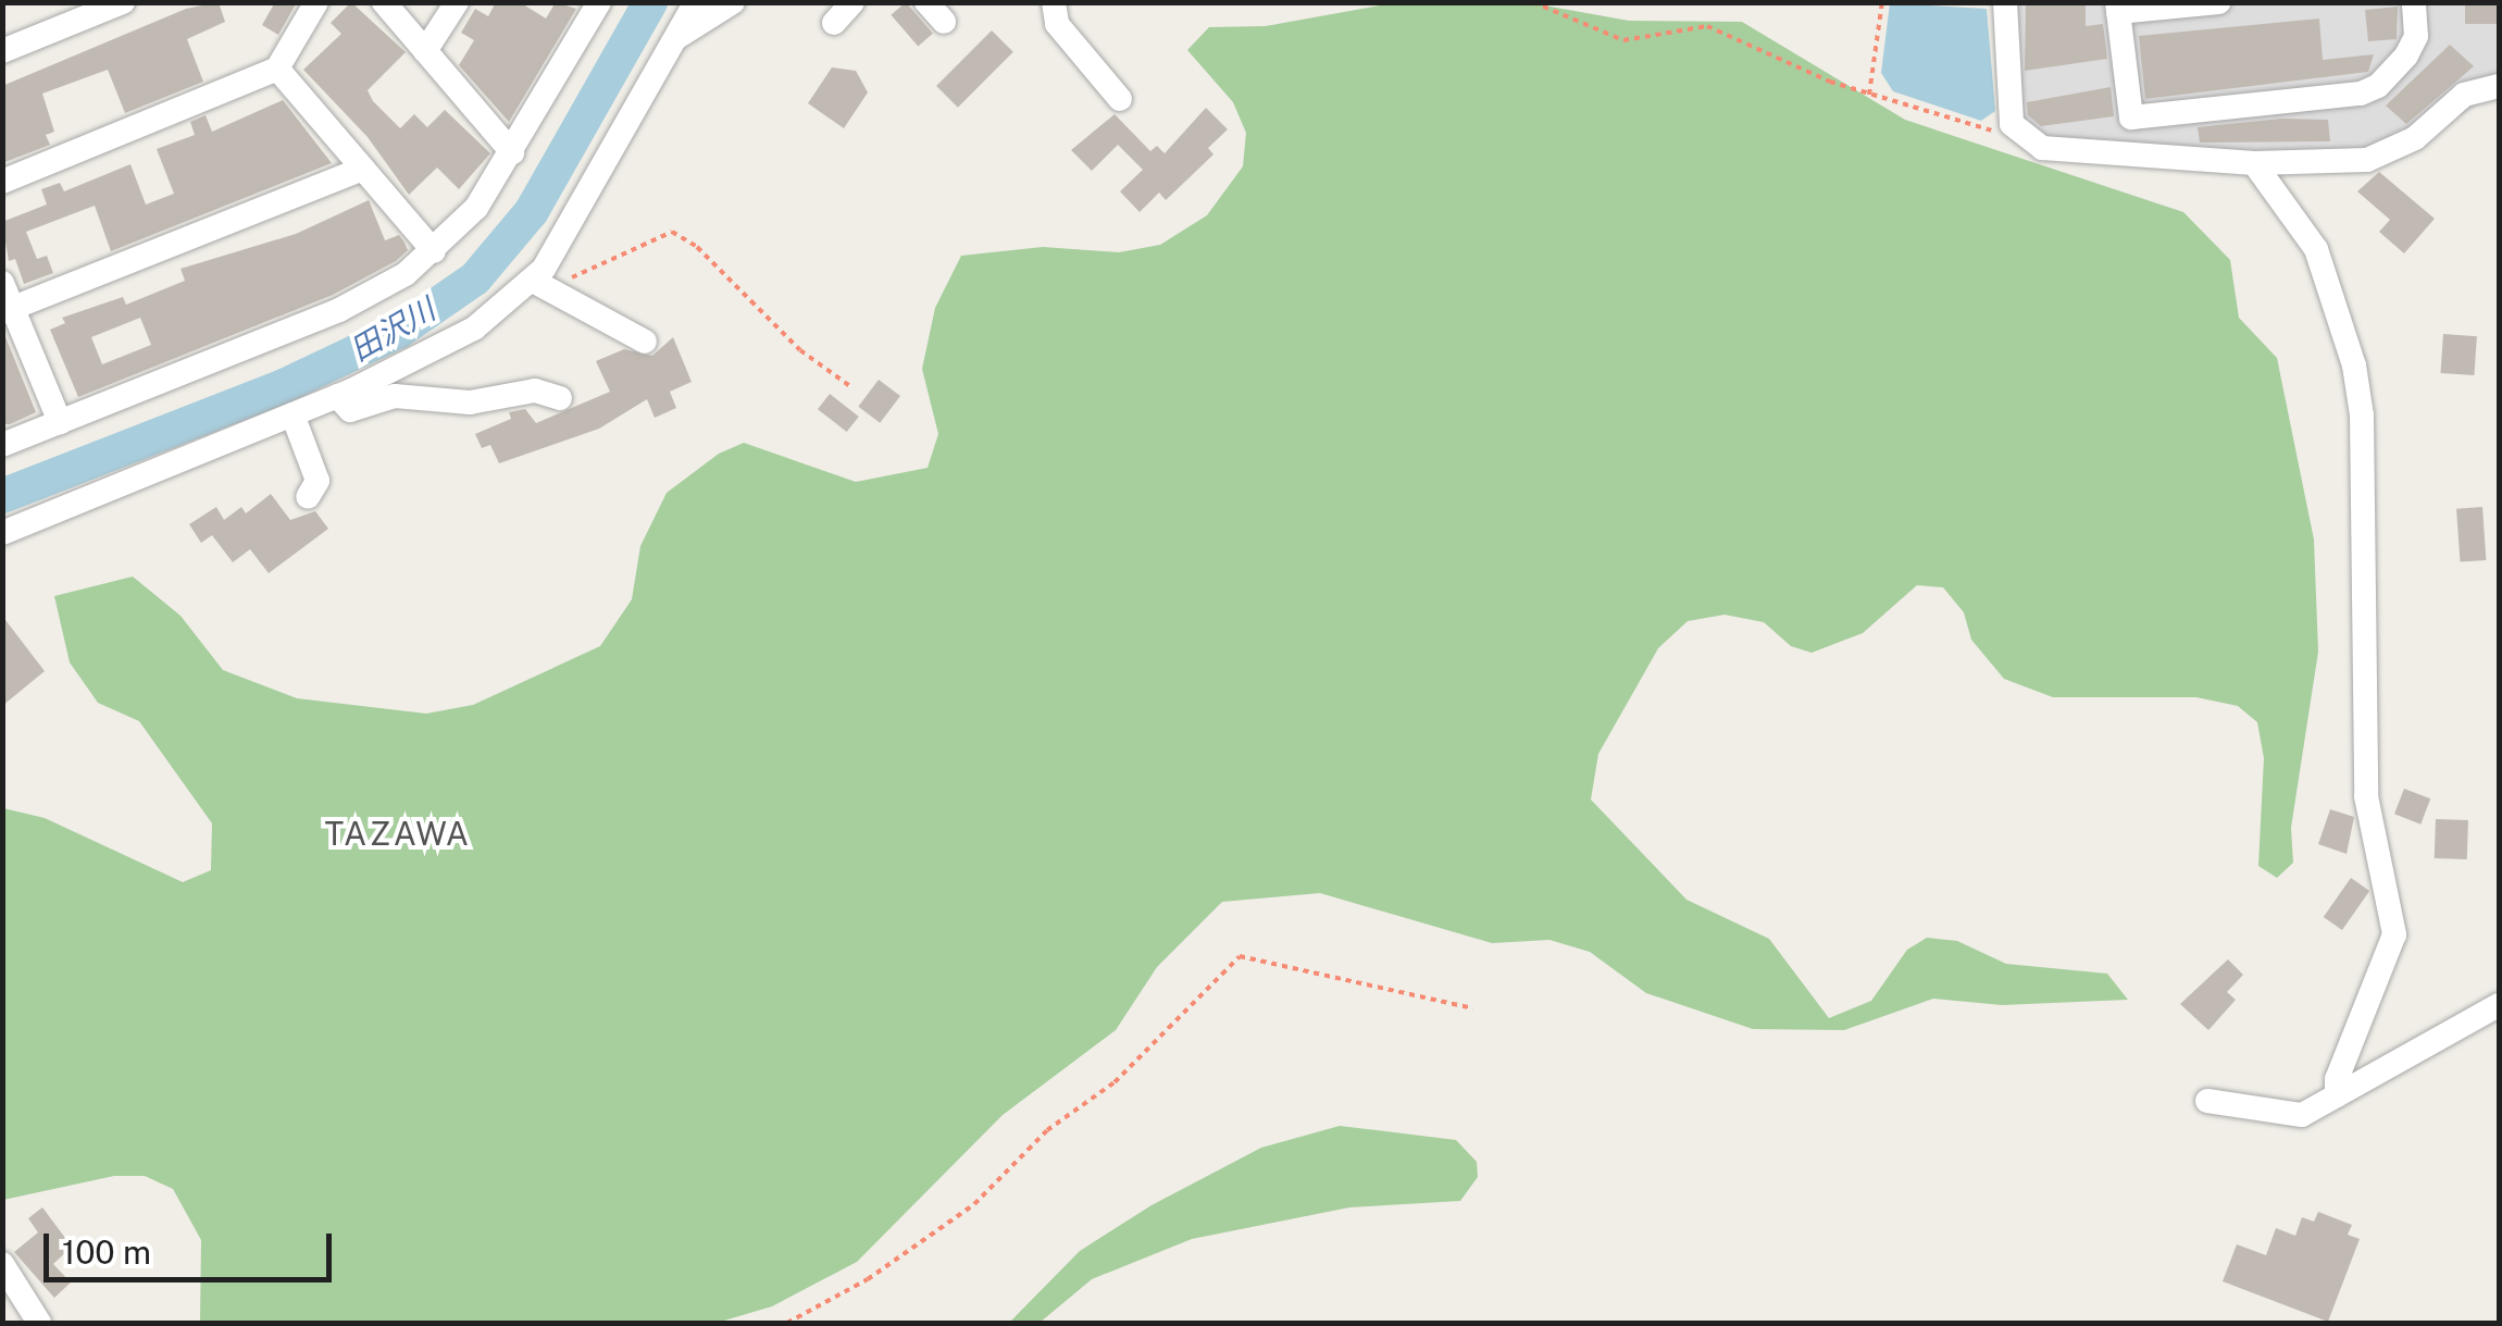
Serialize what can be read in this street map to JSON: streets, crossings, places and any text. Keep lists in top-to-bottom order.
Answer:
{
  "districts": ["TAZAWA"],
  "water": ["田沢川"],
  "scale_bar": "100 m"
}
